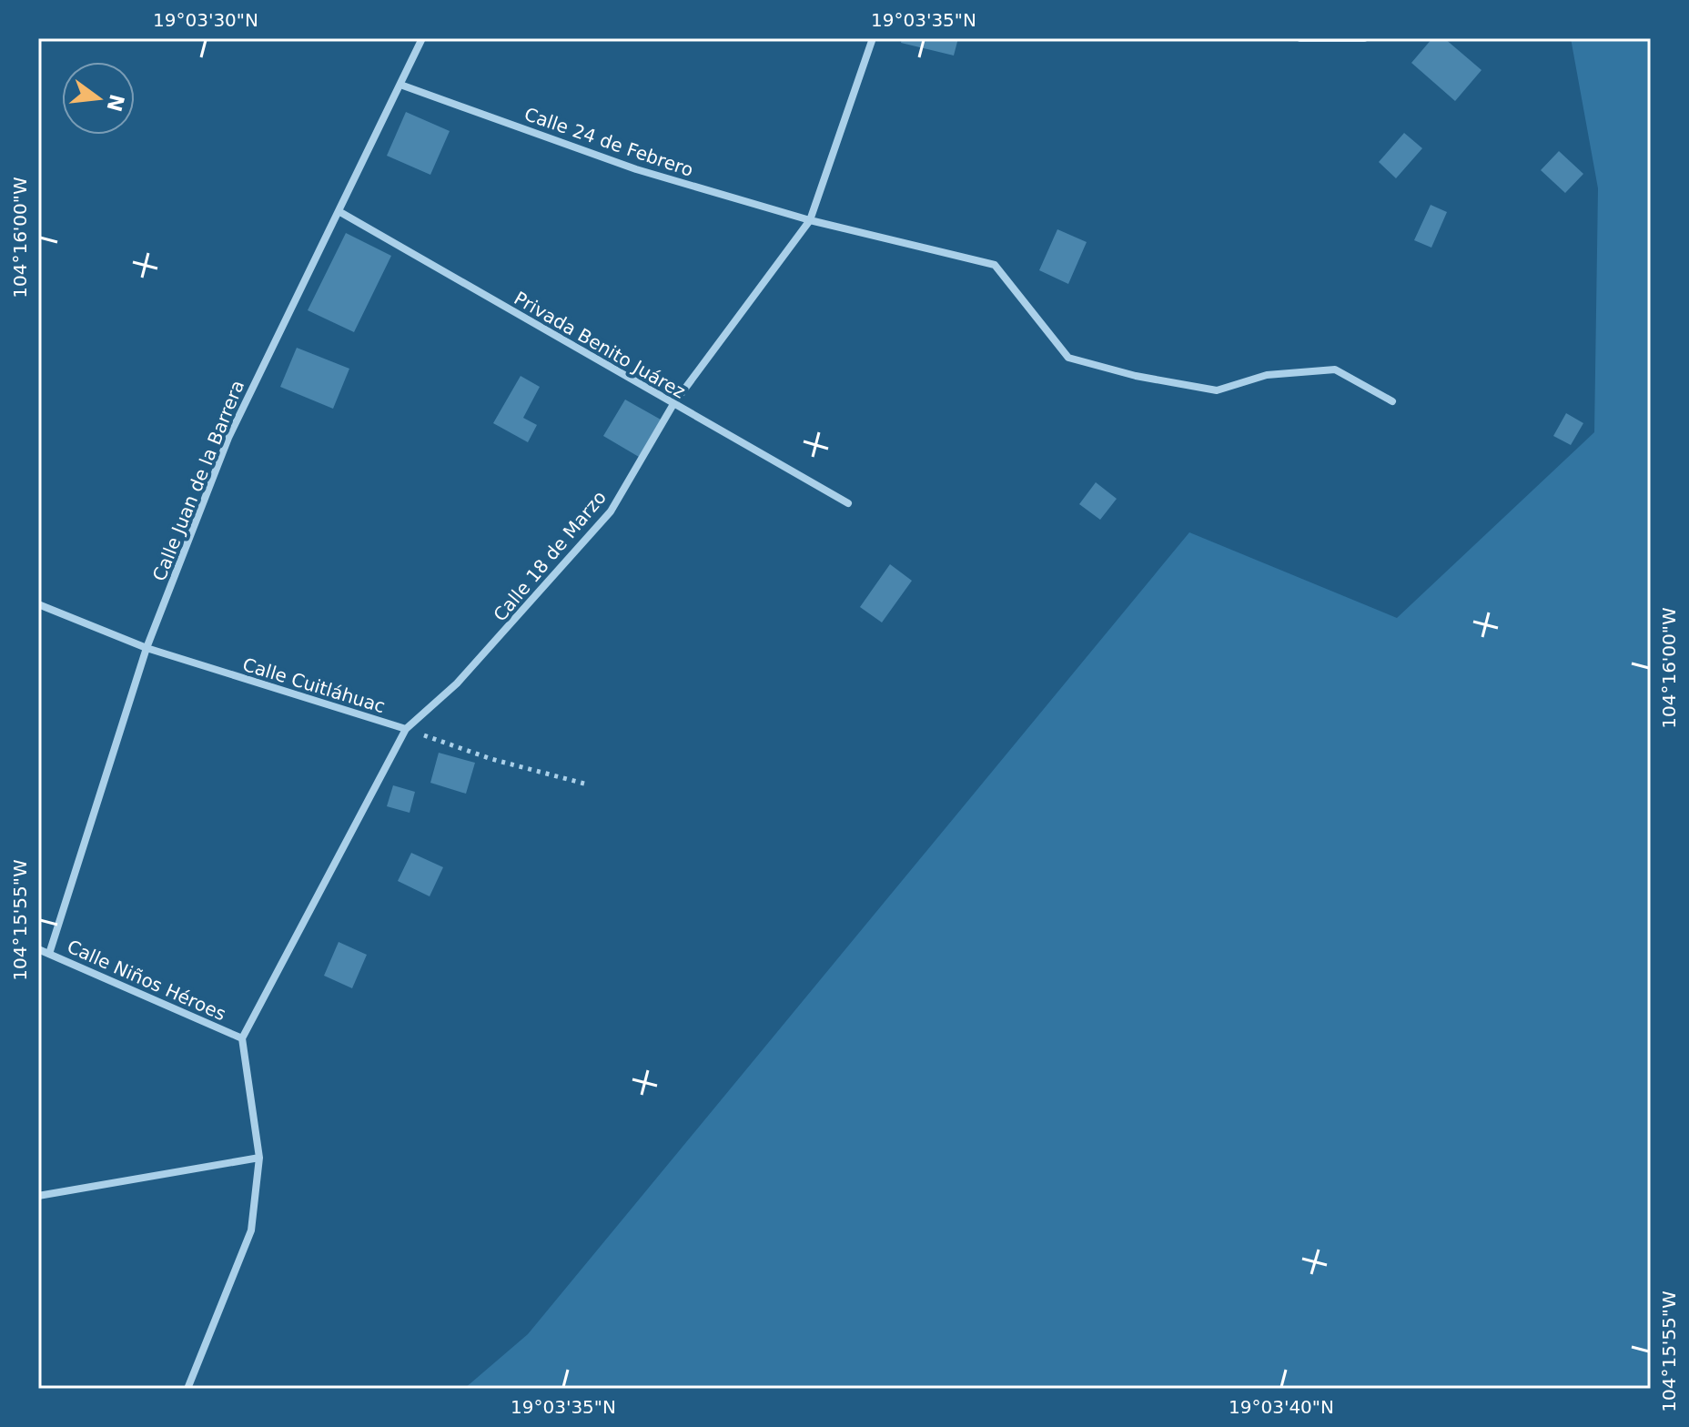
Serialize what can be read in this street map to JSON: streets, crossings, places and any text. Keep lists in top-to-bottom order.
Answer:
{
  "streets": {
    "street": [
      "Calle 24 de Febrero",
      "Privada Benito Juárez",
      "Calle Juan de la Barrera",
      "Calle 18 de Marzo",
      "Calle Cuitláhuac",
      "Calle Niños Héroes"
    ]
  },
  "crossings": [
    ["Calle 24 de Febrero", "Calle Juan de la Barrera"],
    ["Calle 24 de Febrero", "Calle 18 de Marzo"],
    ["Privada Benito Juárez", "Calle Juan de la Barrera"],
    ["Privada Benito Juárez", "Calle 18 de Marzo"],
    ["Calle Juan de la Barrera", "Calle Cuitláhuac"],
    ["Calle Juan de la Barrera", "Calle Niños Héroes"],
    ["Calle 18 de Marzo", "Calle Cuitláhuac"],
    ["Calle 18 de Marzo", "Calle Niños Héroes"]
  ],
  "north": "right",
  "coordinates": [
    "19°03'30\"N",
    "19°03'35\"N",
    "104°16'00\"W",
    "104°15'55\"W",
    "19°03'40\"N"
  ]
}
